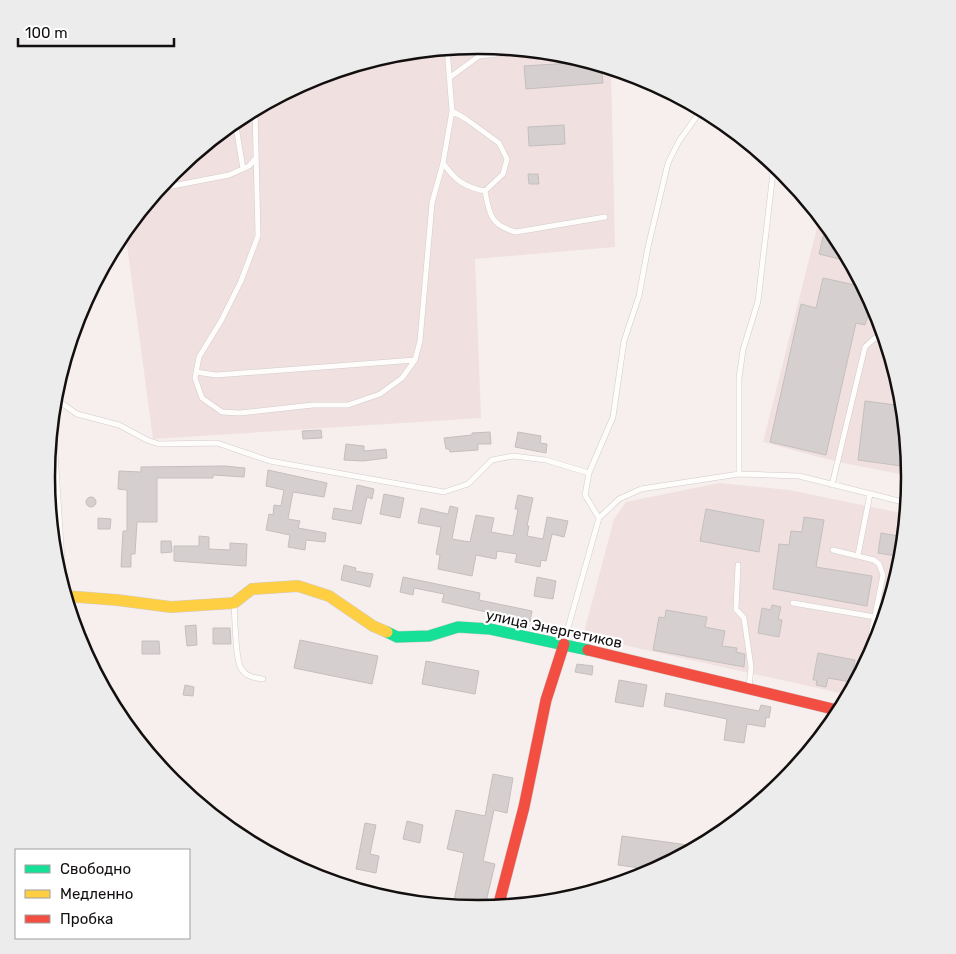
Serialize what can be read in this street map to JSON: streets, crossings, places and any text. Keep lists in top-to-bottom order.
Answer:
{
  "streets": {
    "street": ["улица Энергетиков"]
  },
  "legend": ["Свободно", "Медленно", "Пробка"],
  "scale_bar": "100 m"
}
